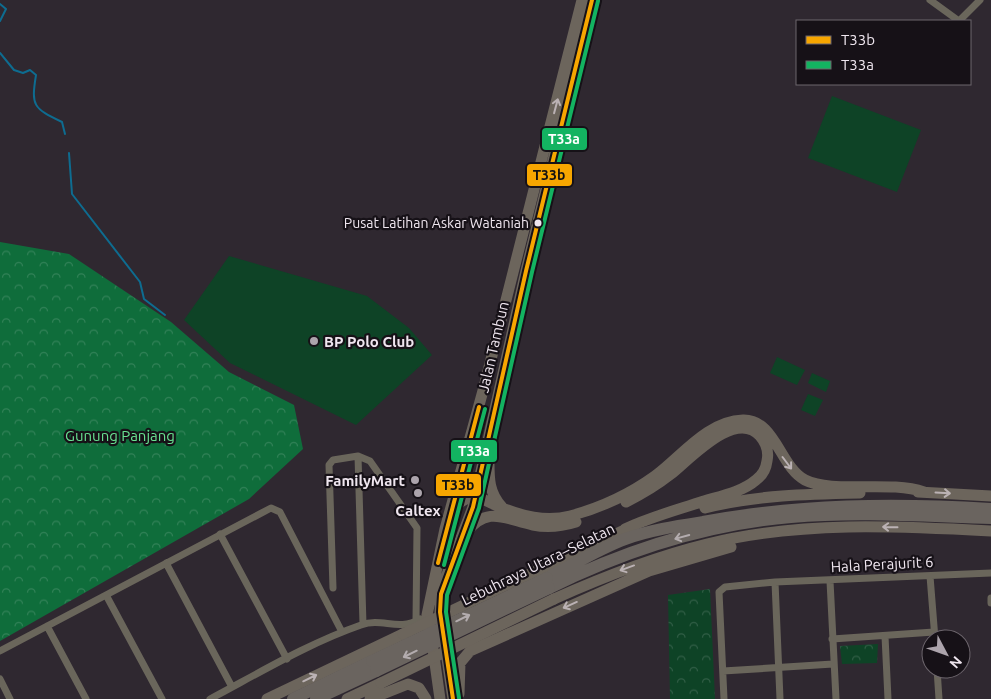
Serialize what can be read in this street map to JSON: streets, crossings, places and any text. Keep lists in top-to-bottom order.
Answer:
{
  "streets": {
    "highway": ["Lebuhraya Utara–Selatan"],
    "main road": ["Jalan Tambun"],
    "street": ["Hala Perajurit 6"]
  },
  "parks": ["Gunung Panjang"],
  "places": [
    "Pusat Latihan Askar Wataniah",
    "BP Polo Club",
    "FamilyMart",
    "Caltex"
  ],
  "lines": ["transit line T33b", "transit line T33a"],
  "legend": ["T33b", "T33a"],
  "north": "bottom right"
}
